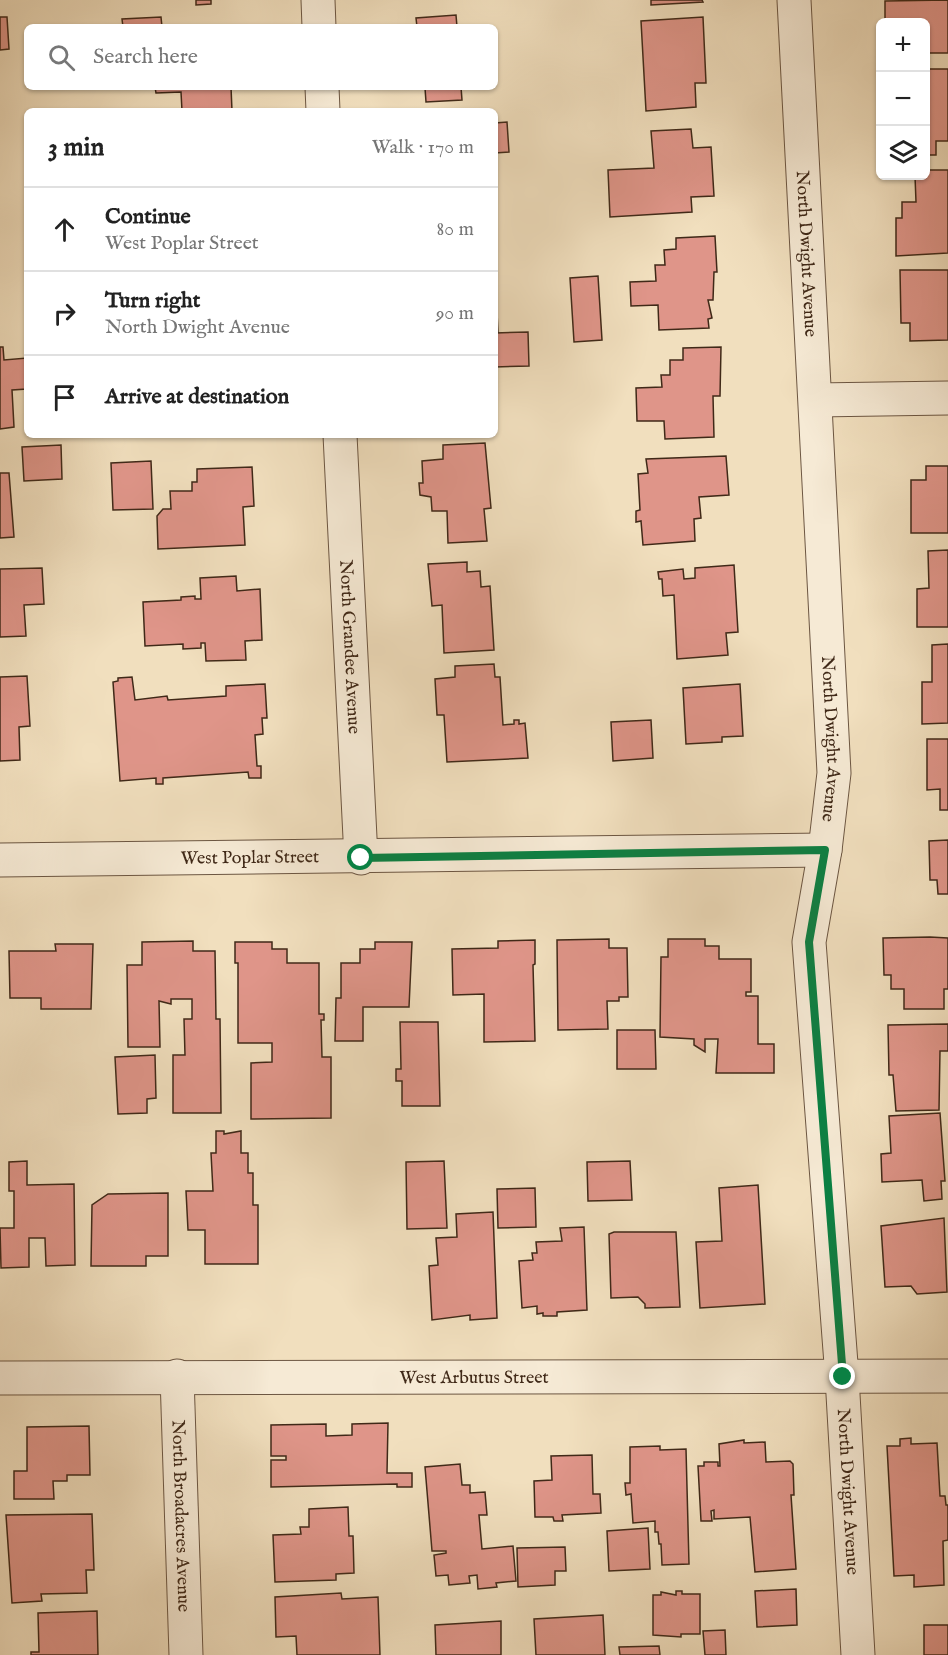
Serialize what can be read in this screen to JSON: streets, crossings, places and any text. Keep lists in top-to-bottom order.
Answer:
{
  "streets": {
    "street": [
      "North Dwight Avenue",
      "North Grandee Avenue",
      "West Poplar Street",
      "West Arbutus Street",
      "North Broadacres Avenue"
    ]
  },
  "crossings": [
    ["North Dwight Avenue", "West Poplar Street"],
    ["North Dwight Avenue", "West Arbutus Street"],
    ["North Grandee Avenue", "West Poplar Street"],
    ["West Arbutus Street", "North Broadacres Avenue"]
  ],
  "page": {
    "map_buttons": ["+", "−"],
    "search": "Search here",
    "heading": ["3 min", "Walk · 170 m"],
    "list": [
      ["Continue", "West Poplar Street", "80 m"],
      ["Turn right", "North Dwight Avenue", "90 m"],
      "Arrive at destination"
    ]
  }
}
